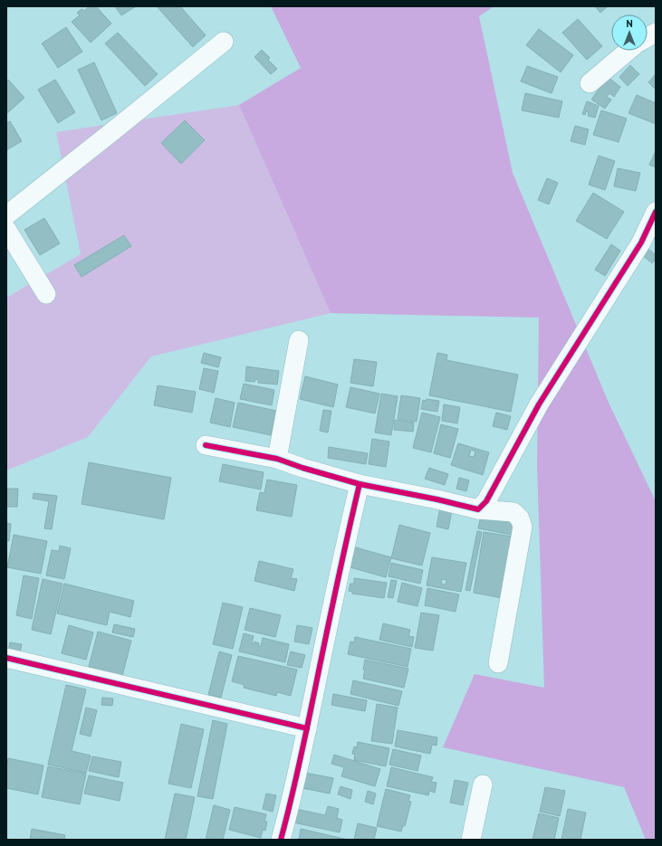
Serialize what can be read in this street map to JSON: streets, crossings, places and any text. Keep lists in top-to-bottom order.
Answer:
{
  "north": "top"
}
